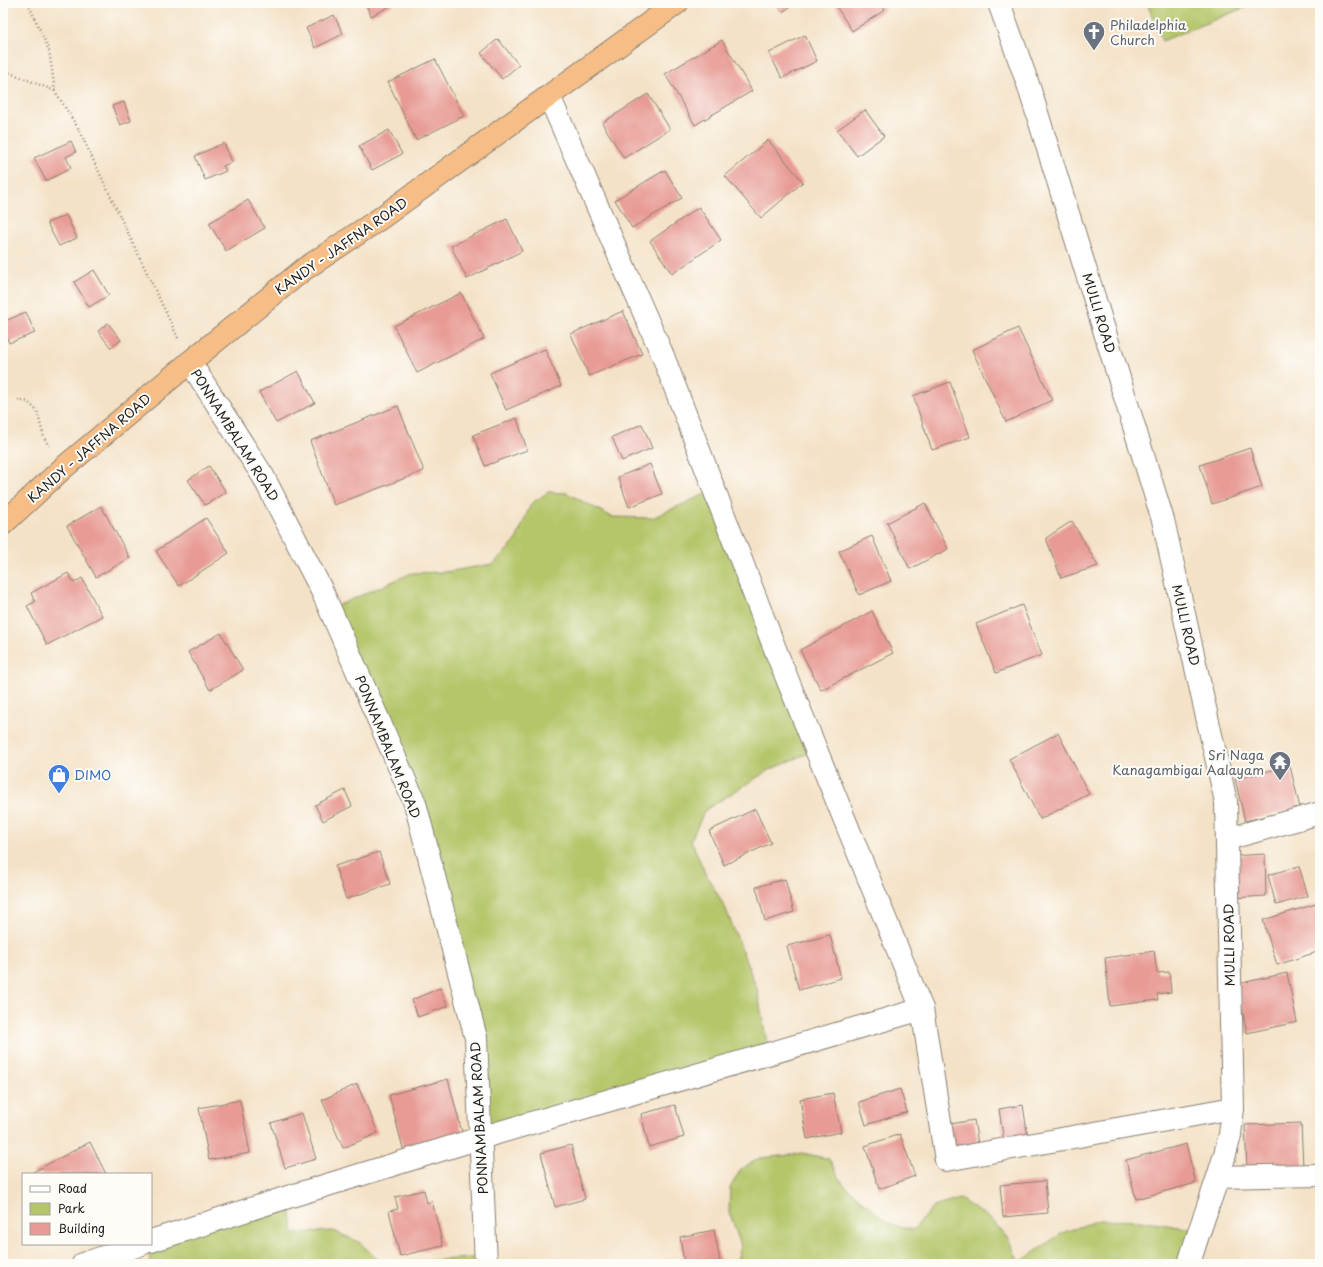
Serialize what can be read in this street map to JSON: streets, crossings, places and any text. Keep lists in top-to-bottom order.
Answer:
{
  "streets": {
    "highway": ["KANDY - JAFFNA ROAD"],
    "street": ["MULLI ROAD", "PONNAMBALAM ROAD"]
  },
  "crossings": [
    ["KANDY - JAFFNA ROAD", "PONNAMBALAM ROAD"]
  ],
  "places": {
    "church": ["Philadelphia Church"],
    "temple": ["Sri Naga Kanagambigai Aalayam"],
    "shop": ["DIMO"]
  },
  "legend": ["Road", "Park", "Building"]
}
